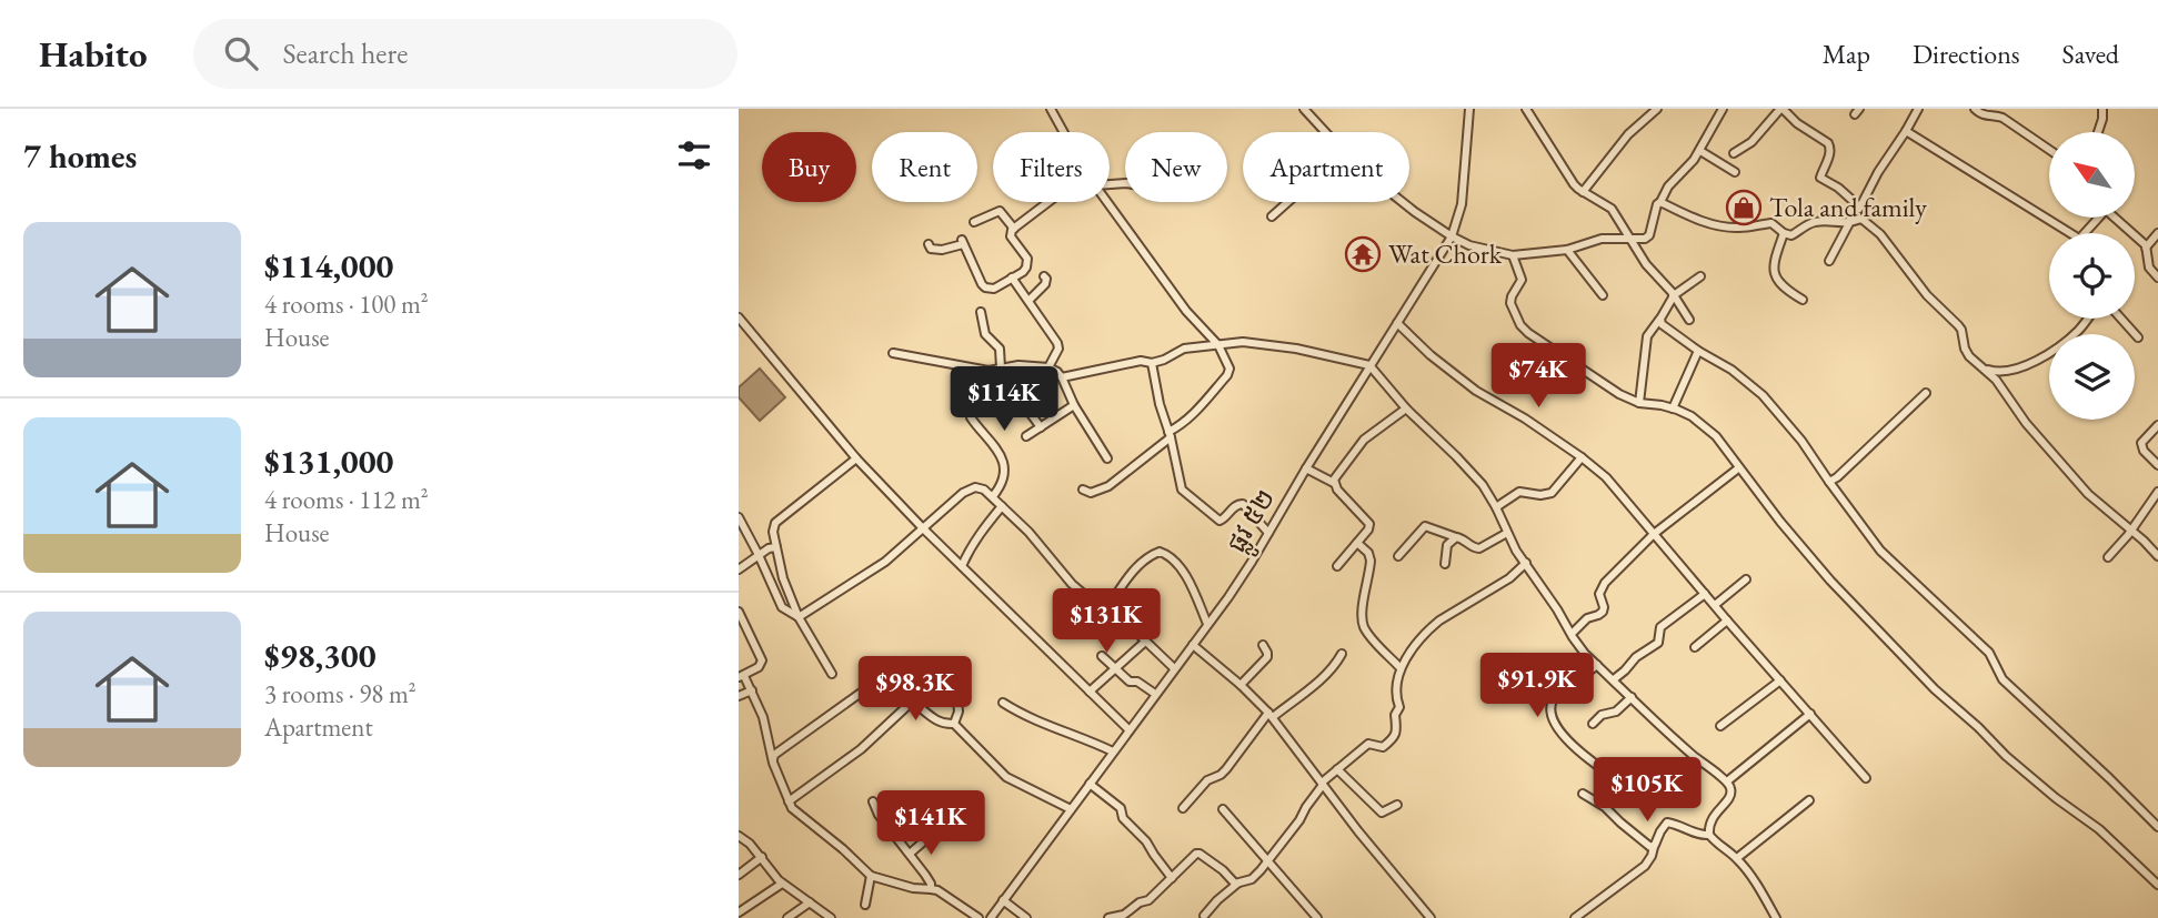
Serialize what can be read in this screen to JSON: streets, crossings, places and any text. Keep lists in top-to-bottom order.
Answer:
{
  "streets": {
    "street": ["ផ្លូវ ៥២"]
  },
  "places": {
    "shop": ["Tola and family"],
    "temple": ["Wat Chork"]
  },
  "north": "top left",
  "page": {
    "header": "Habito",
    "search": "Search here",
    "nav": ["Map", "Directions", "Saved"],
    "heading": "7 homes",
    "chip": [
      "Buy",
      "Rent",
      "Filters",
      "New",
      "Apartment"
    ],
    "list": [
      {
        "name": "$114,000",
        "note": "4 rooms · 100 m² · House"
      },
      {
        "name": "$131,000",
        "note": "4 rooms · 112 m² · House"
      },
      {
        "name": "$98,300",
        "note": "3 rooms · 98 m² · Apartment"
      }
    ],
    "price": [
      "$74K",
      "$114K",
      "$131K",
      "$91.9K",
      "$98.3K",
      "$105K",
      "$141K"
    ]
  }
}
